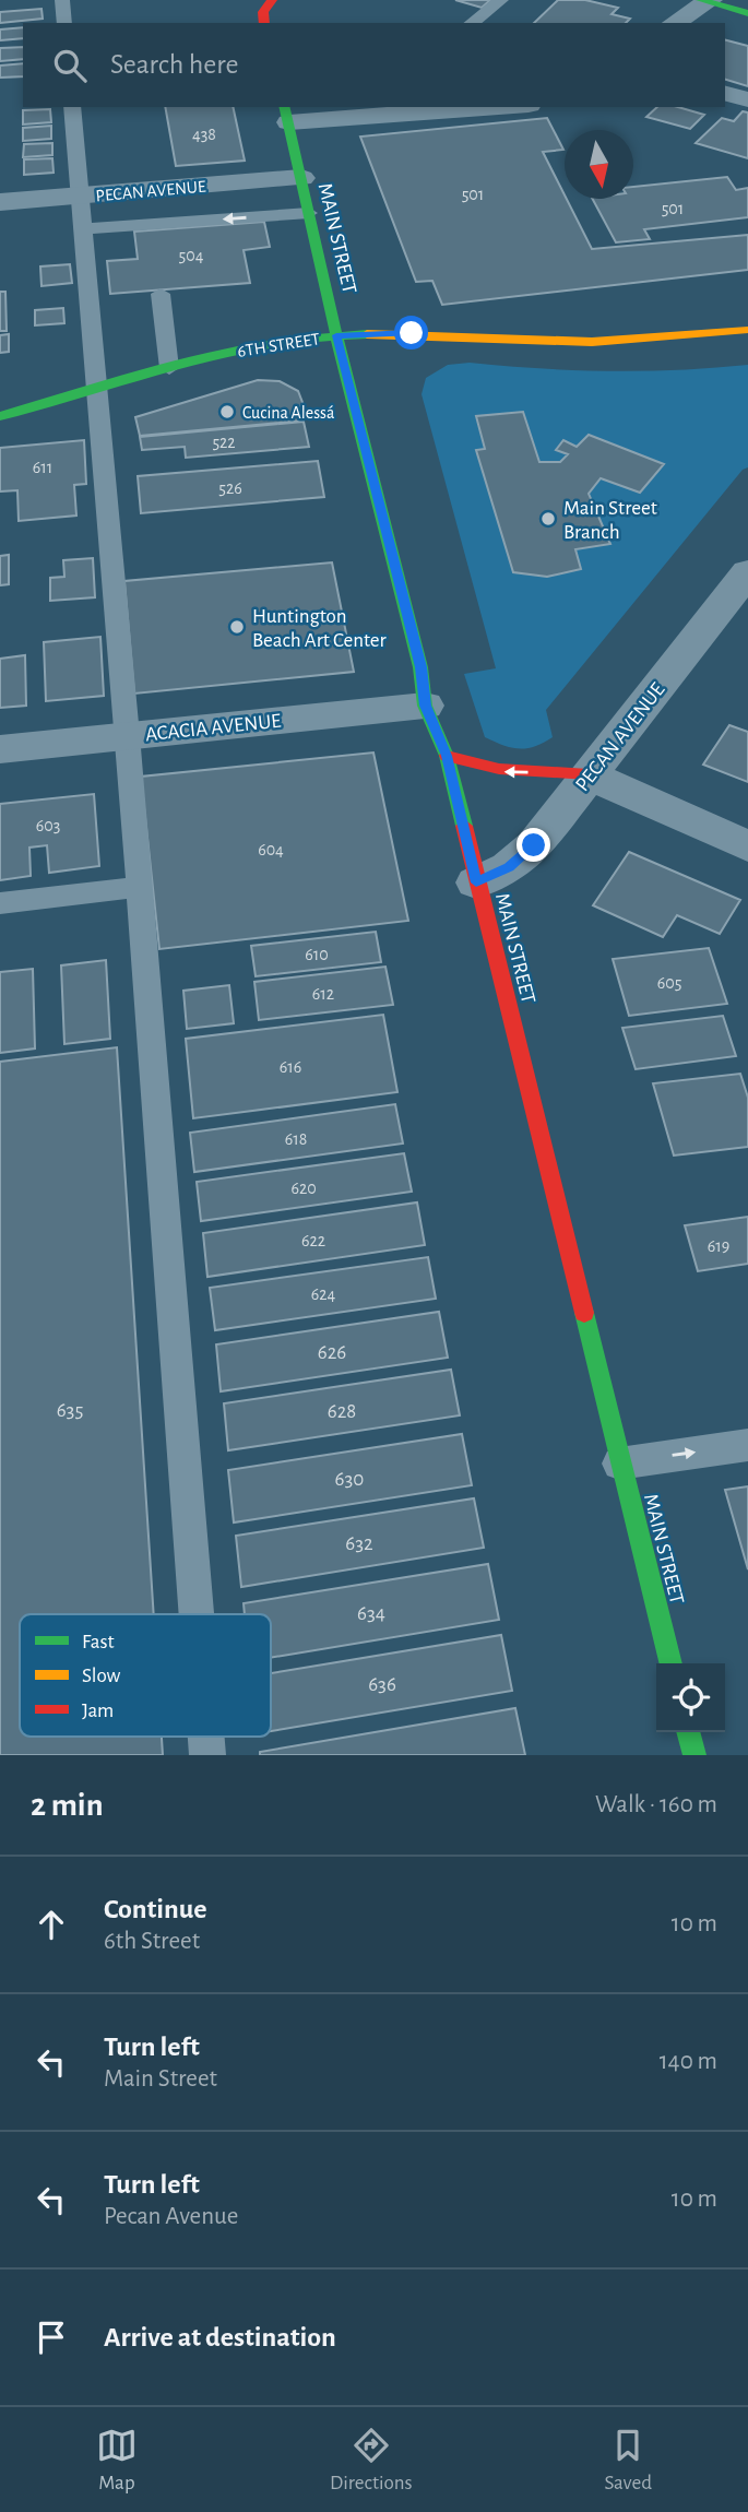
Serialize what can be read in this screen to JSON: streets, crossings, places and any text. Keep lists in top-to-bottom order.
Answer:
{
  "streets": {
    "main road": ["MAIN STREET", "6TH STREET"],
    "street": ["PECAN AVENUE", "ACACIA AVENUE"]
  },
  "crossings": [
    ["PECAN AVENUE", "MAIN STREET"],
    ["MAIN STREET", "6TH STREET"],
    ["MAIN STREET", "ACACIA AVENUE"]
  ],
  "places": ["Cucina Alessá", "Main Street Branch", "Huntington Beach Art Center"],
  "house_numbers": [
    "438",
    "501",
    "501",
    "504",
    "522",
    "611",
    "526",
    "603",
    "604",
    "610",
    "605",
    "612",
    "616",
    "618",
    "620",
    "622",
    "619",
    "624",
    "626",
    "635",
    "628",
    "630",
    "632",
    "634",
    "636"
  ],
  "legend": ["Fast", "Slow", "Jam"],
  "north": "bottom",
  "page": {
    "search": "Search here",
    "heading": ["2 min", "Walk · 160 m"],
    "list": [
      ["Continue", "6th Street", "10 m"],
      ["Turn left", "Main Street", "140 m"],
      ["Turn left", "Pecan Avenue", "10 m"],
      "Arrive at destination"
    ],
    "nav": ["Map", "Directions", "Saved"]
  }
}
